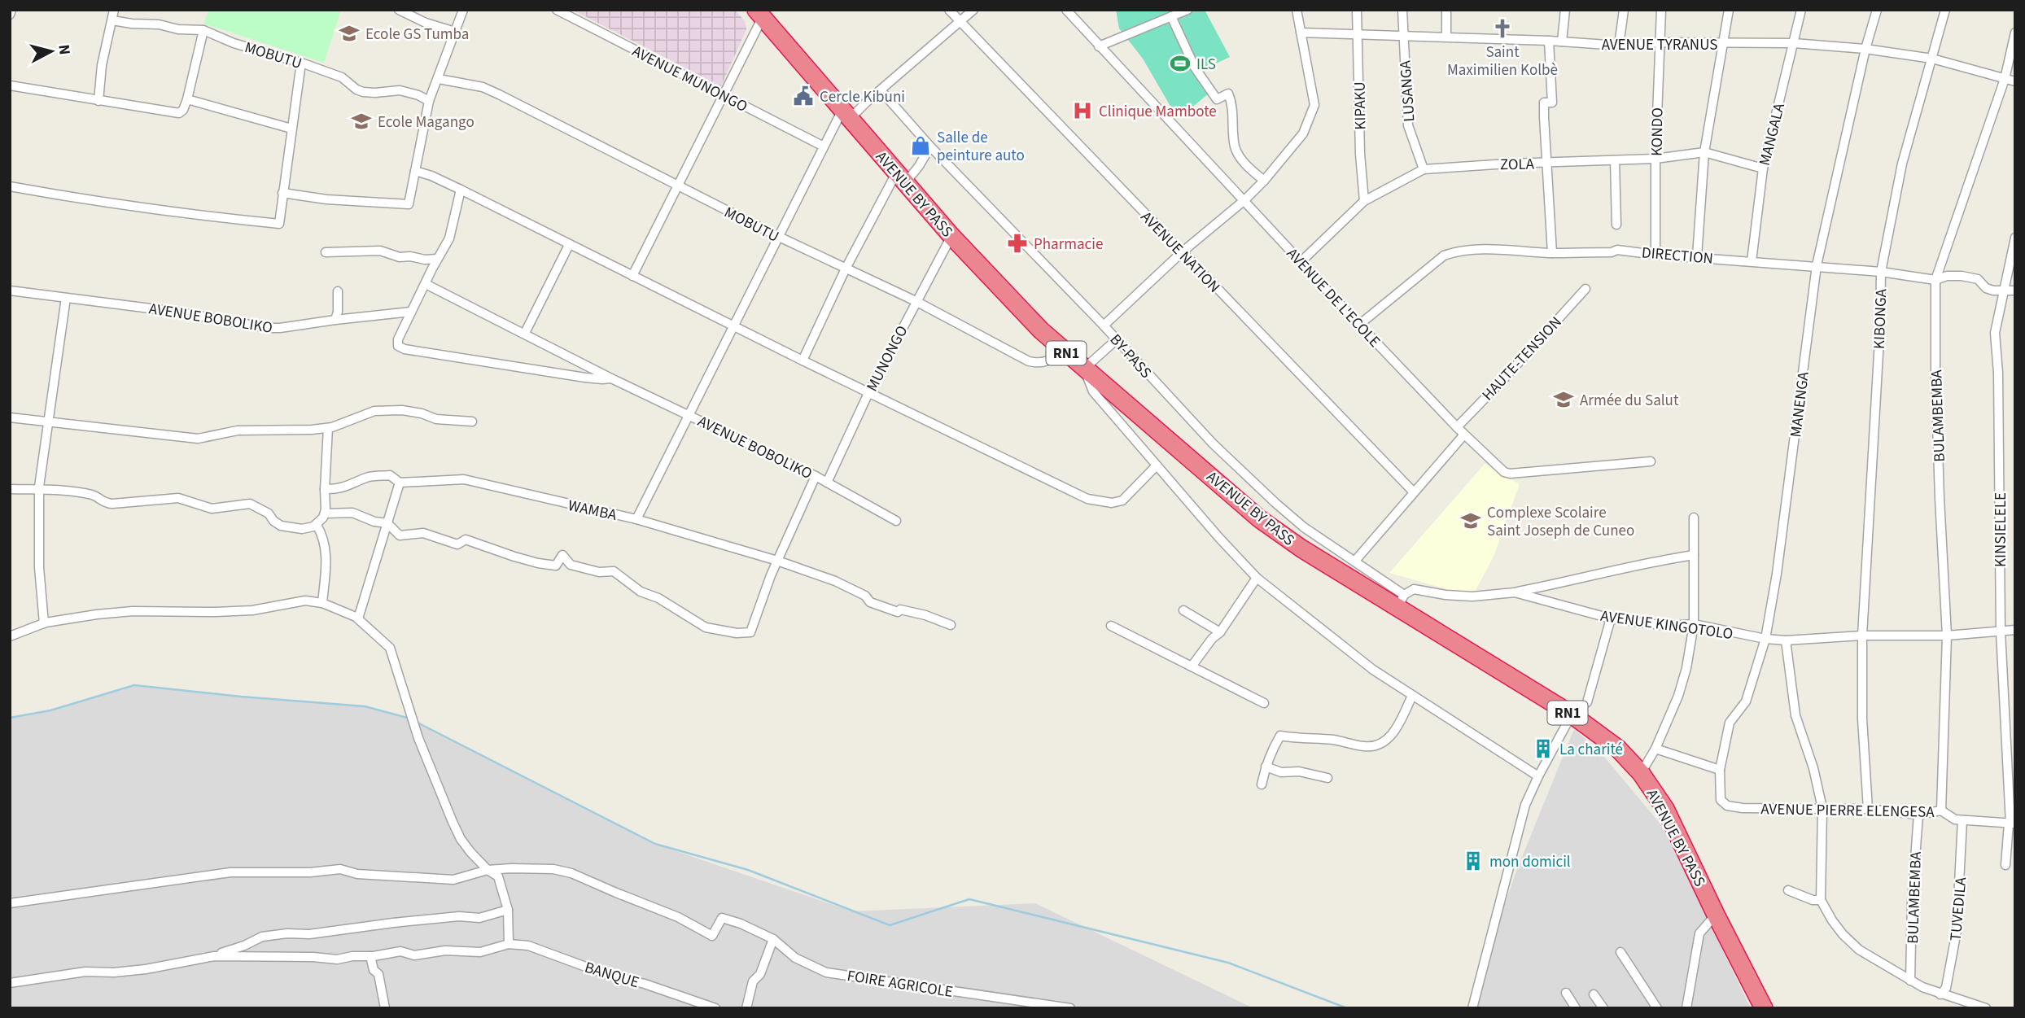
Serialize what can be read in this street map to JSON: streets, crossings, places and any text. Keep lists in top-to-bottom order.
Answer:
{
  "streets": {
    "highway": ["AVENUE BY PASS", "RN1"],
    "street": [
      "AVENUE TYRANUS",
      "MOBUTU",
      "AVENUE MUNONGO",
      "LUSANGA",
      "KIPAKU",
      "KONDO",
      "MANGALA",
      "ZOLA",
      "AVENUE NATION",
      "DIRECTION",
      "AVENUE DE L'ECOLE",
      "AVENUE BOBOLIKO",
      "KIBONGA",
      "BY-PASS",
      "MUNONGO",
      "HAUTE-TENSION",
      "MANENGA",
      "BULAMBEMBA",
      "WAMBA",
      "KINSIELELE",
      "AVENUE KINGOTOLO",
      "AVENUE PIERRE ELENGESA",
      "TUVEDILA",
      "BANQUE",
      "FOIRE AGRICOLE"
    ]
  },
  "crossings": [
    ["AVENUE TYRANUS", "LUSANGA"],
    ["AVENUE TYRANUS", "KIPAKU"],
    ["AVENUE TYRANUS", "KONDO"],
    ["AVENUE TYRANUS", "MANGALA"],
    ["AVENUE TYRANUS", "KIBONGA"],
    ["AVENUE TYRANUS", "MANENGA"],
    ["AVENUE TYRANUS", "BULAMBEMBA"],
    ["MOBUTU", "AVENUE BY PASS"],
    ["MOBUTU", "MUNONGO"],
    ["LUSANGA", "ZOLA"],
    ["KIPAKU", "ZOLA"],
    ["KONDO", "ZOLA"],
    ["KONDO", "DIRECTION"],
    ["MANGALA", "ZOLA"],
    ["MANGALA", "DIRECTION"],
    ["ZOLA", "AVENUE DE L'ECOLE"],
    ["AVENUE BY PASS", "BY-PASS"],
    ["AVENUE BY PASS", "MUNONGO"],
    ["AVENUE BY PASS", "AVENUE KINGOTOLO"],
    ["DIRECTION", "AVENUE DE L'ECOLE"],
    ["DIRECTION", "KIBONGA"],
    ["DIRECTION", "MANENGA"],
    ["DIRECTION", "BULAMBEMBA"],
    ["DIRECTION", "KINSIELELE"],
    ["AVENUE DE L'ECOLE", "HAUTE-TENSION"],
    ["AVENUE BOBOLIKO", "MUNONGO"],
    ["KIBONGA", "AVENUE KINGOTOLO"],
    ["KIBONGA", "AVENUE PIERRE ELENGESA"],
    ["BY-PASS", "AVENUE KINGOTOLO"],
    ["MANENGA", "AVENUE KINGOTOLO"],
    ["MANENGA", "AVENUE PIERRE ELENGESA"],
    ["BULAMBEMBA", "AVENUE KINGOTOLO"],
    ["BULAMBEMBA", "AVENUE PIERRE ELENGESA"],
    ["KINSIELELE", "AVENUE KINGOTOLO"],
    ["KINSIELELE", "AVENUE PIERRE ELENGESA"],
    ["AVENUE PIERRE ELENGESA", "TUVEDILA"]
  ],
  "places": {
    "church": ["Saint Maximilien Kolbè"],
    "school or university": [
      "Ecole GS Tumba",
      "Ecole Magango",
      "Armée du Salut",
      "Complexe Scolaire Saint Joseph de Cuneo"
    ],
    "sports": ["ILS"],
    "public building": ["Cercle Kibuni"],
    "hospital": ["Clinique Mambote"],
    "shop": ["Salle de peinture auto"],
    "pharmacy": ["Pharmacie"],
    "building": ["La charité", "mon domicil"]
  },
  "north": "right"
}
